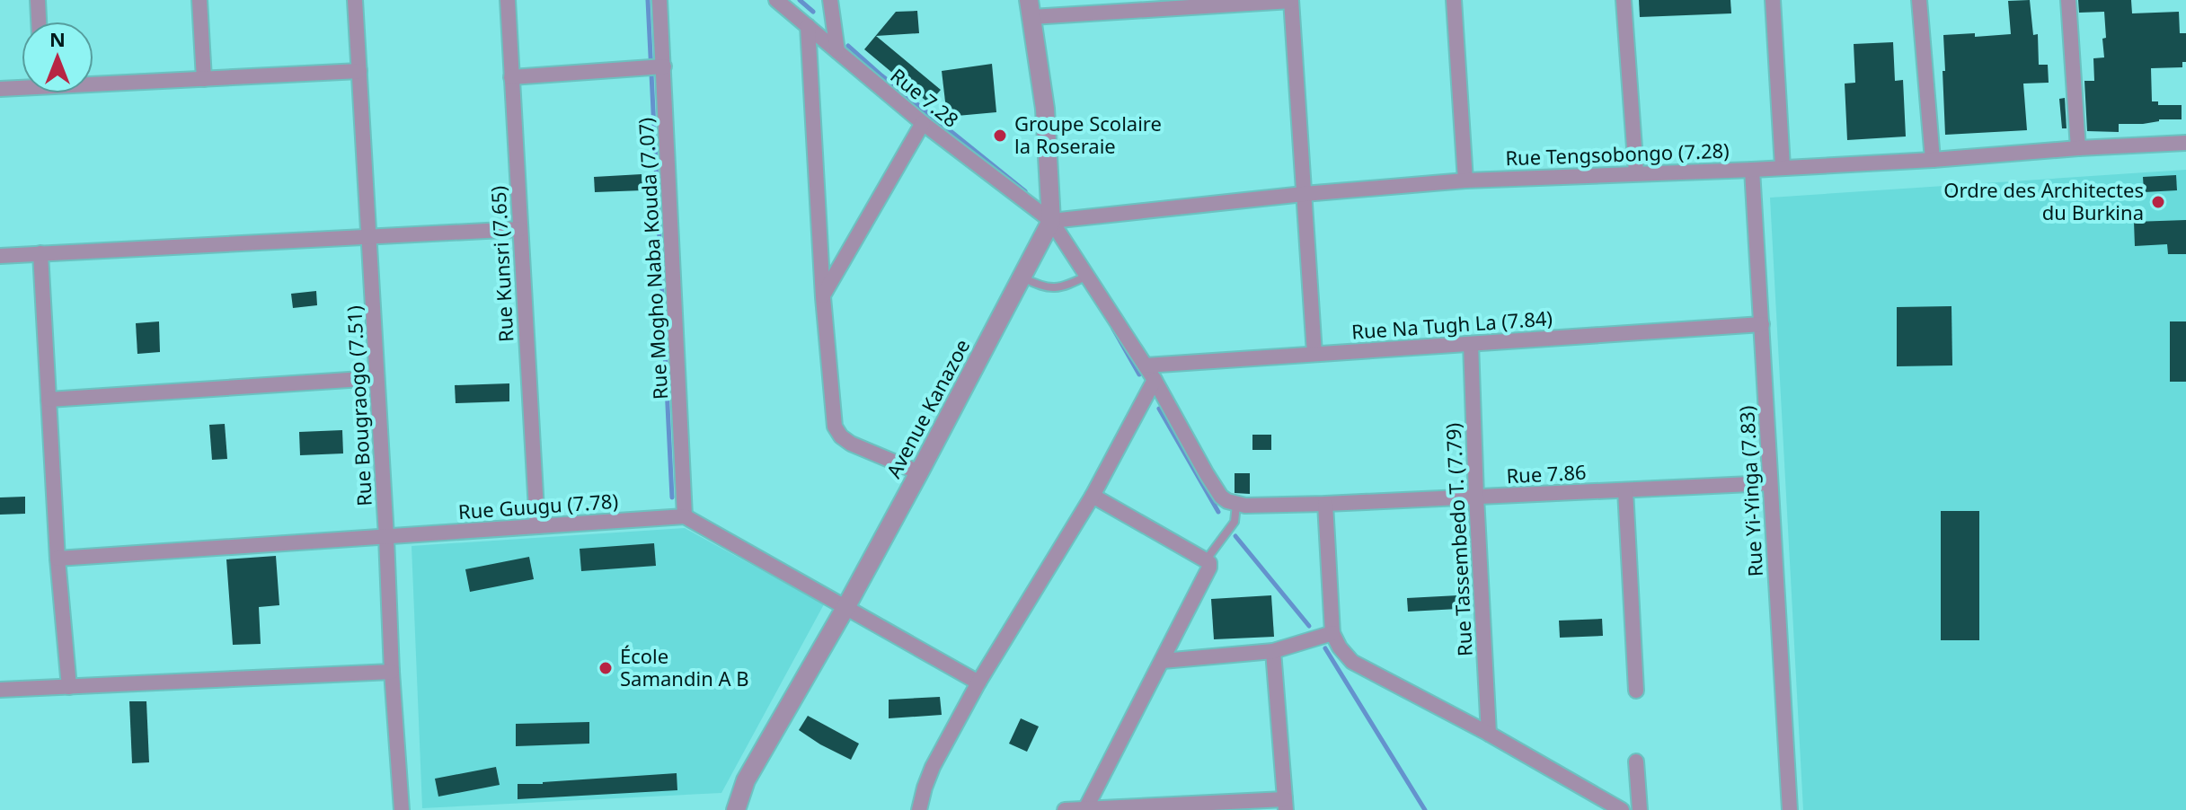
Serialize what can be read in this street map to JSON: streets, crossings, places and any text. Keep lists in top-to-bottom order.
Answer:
{
  "streets": {
    "street": [
      "Rue 7.28",
      "Rue Tengsobongo (7.28)",
      "Rue Mogho Naba Kouda (7.07)",
      "Rue Kunsri (7.65)",
      "Rue Na Tugh La (7.84)",
      "Rue Bougraogo (7.51)",
      "Avenue Kanazoe",
      "Rue 7.86",
      "Rue Yi-Yinga (7.83)",
      "Rue Guugu (7.78)",
      "Rue Tassembedo T. (7.79)"
    ]
  },
  "crossings": [
    ["Rue 7.28", "Rue Tengsobongo (7.28)"],
    ["Rue 7.28", "Rue Na Tugh La (7.84)"],
    ["Rue 7.28", "Avenue Kanazoe"],
    ["Rue 7.28", "Rue 7.86"],
    ["Rue Tengsobongo (7.28)", "Avenue Kanazoe"],
    ["Rue Tengsobongo (7.28)", "Rue Yi-Yinga (7.83)"],
    ["Rue Mogho Naba Kouda (7.07)", "Rue Guugu (7.78)"],
    ["Rue Kunsri (7.65)", "Rue Guugu (7.78)"],
    ["Rue Na Tugh La (7.84)", "Rue Yi-Yinga (7.83)"],
    ["Rue Na Tugh La (7.84)", "Rue Tassembedo T. (7.79)"],
    ["Rue Bougraogo (7.51)", "Rue Guugu (7.78)"],
    ["Rue 7.86", "Rue Yi-Yinga (7.83)"],
    ["Rue 7.86", "Rue Tassembedo T. (7.79)"]
  ],
  "places": ["Groupe Scolaire la Roseraie", "Ordre des Architectes du Burkina", "École Samandin A B"],
  "north": "top"
}
